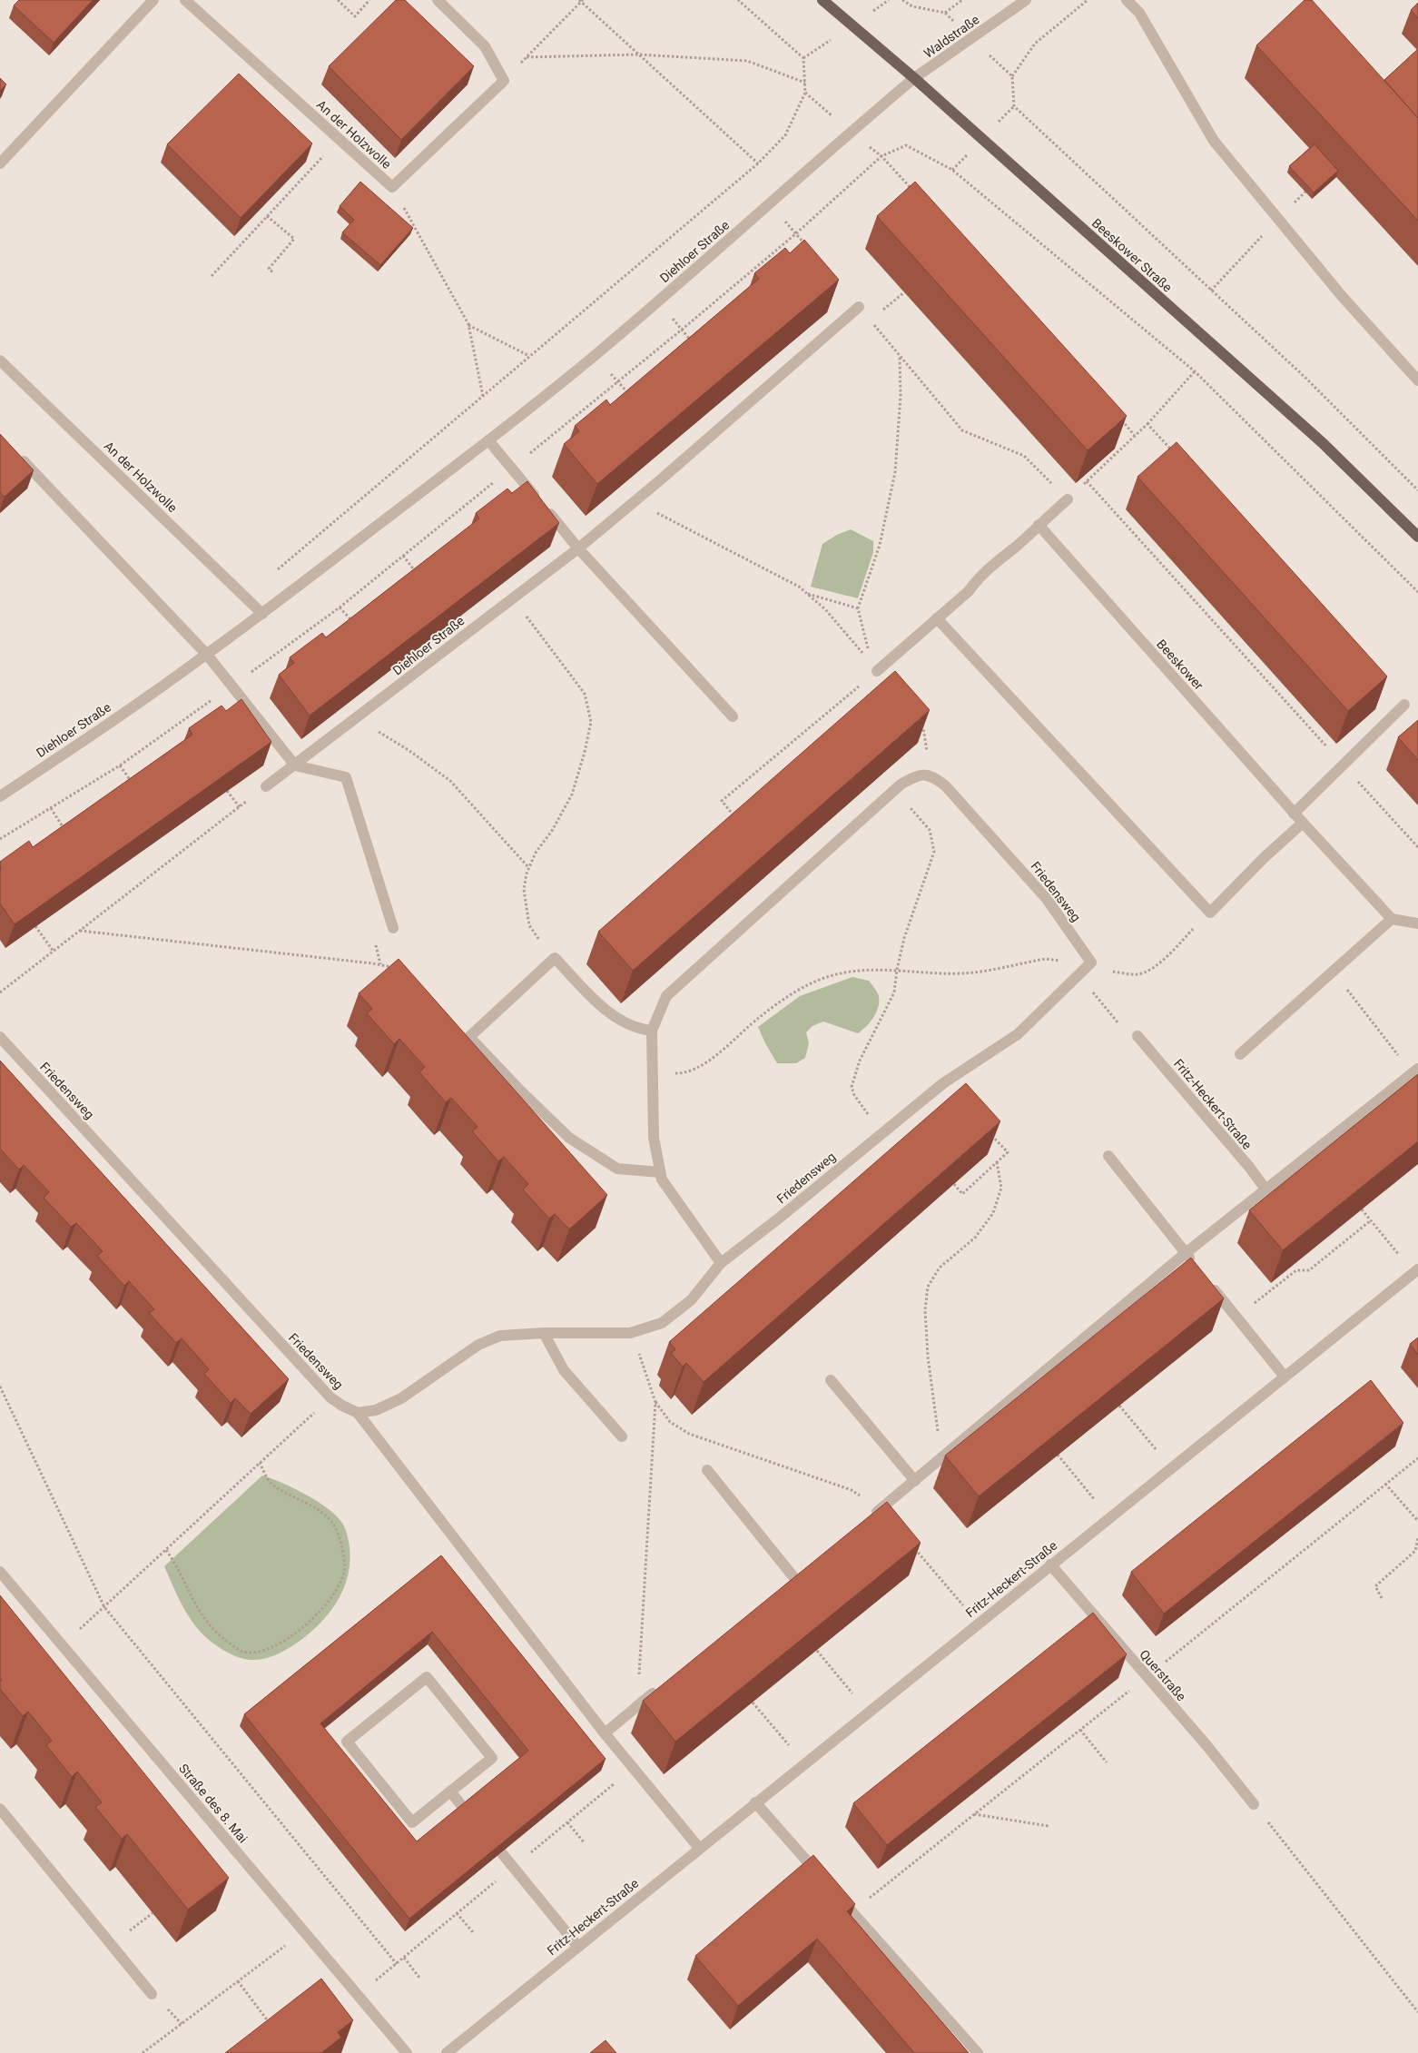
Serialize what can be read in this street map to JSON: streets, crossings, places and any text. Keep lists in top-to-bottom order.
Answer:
{
  "streets": {
    "main road": ["Beeskower Straße"],
    "street": [
      "Waldstraße",
      "An der Holzwolle",
      "Diehloer Straße",
      "Beeskower",
      "Friedensweg",
      "Fritz-Heckert-Straße",
      "Querstraße",
      "Straße des 8. Mai"
    ]
  },
  "crossings": [
    ["Waldstraße", "Diehloer Straße"],
    ["Waldstraße", "Beeskower Straße"],
    ["An der Holzwolle", "Diehloer Straße"],
    ["Diehloer Straße", "Beeskower Straße"],
    ["Fritz-Heckert-Straße", "Querstraße"]
  ]
}
